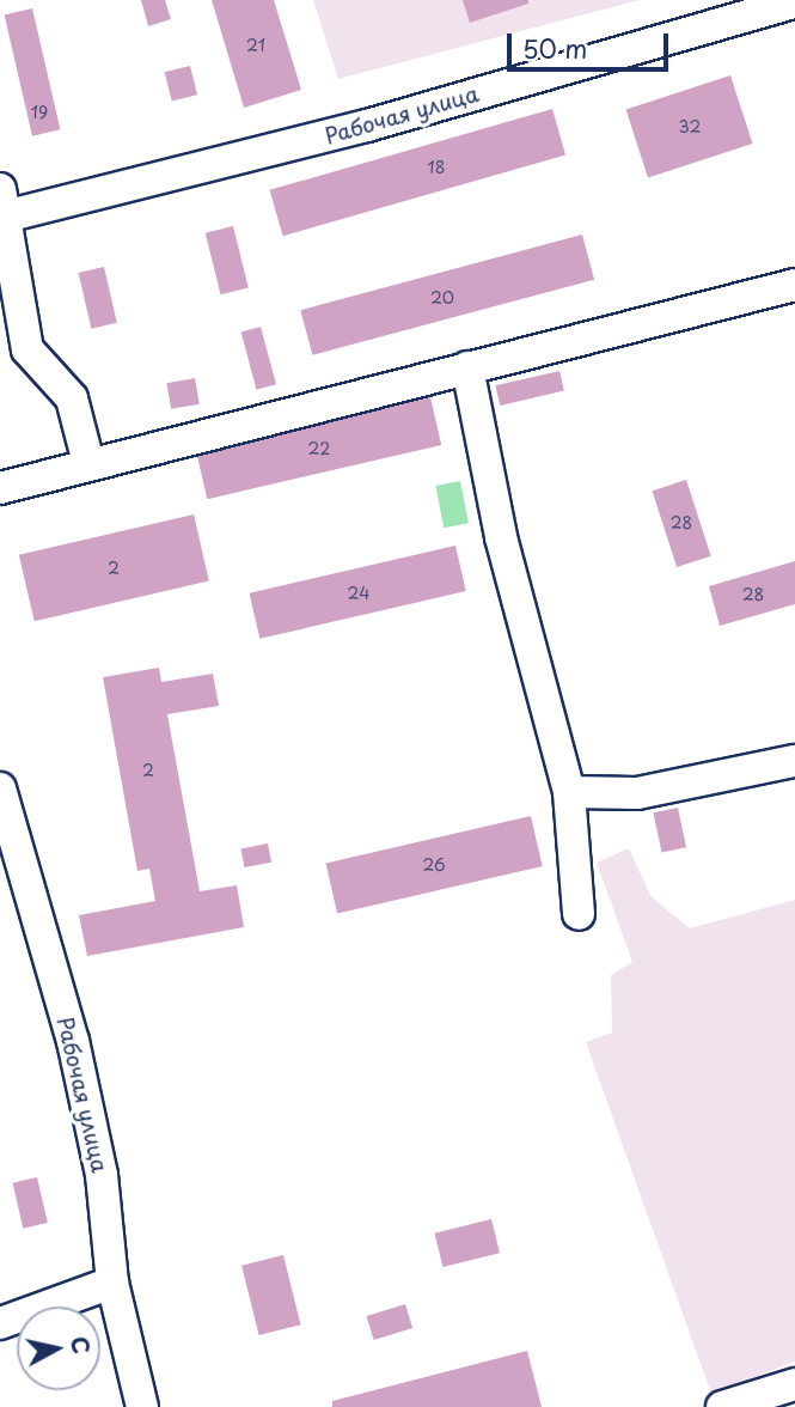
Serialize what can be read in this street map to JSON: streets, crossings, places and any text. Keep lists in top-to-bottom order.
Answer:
{
  "streets": {
    "street": ["Рабочая улица"]
  },
  "house_numbers": [
    "21",
    "19",
    "32",
    "18",
    "20",
    "22",
    "28",
    "2",
    "24",
    "28",
    "2",
    "26"
  ],
  "scale_bar": "50 m",
  "north": "right"
}
